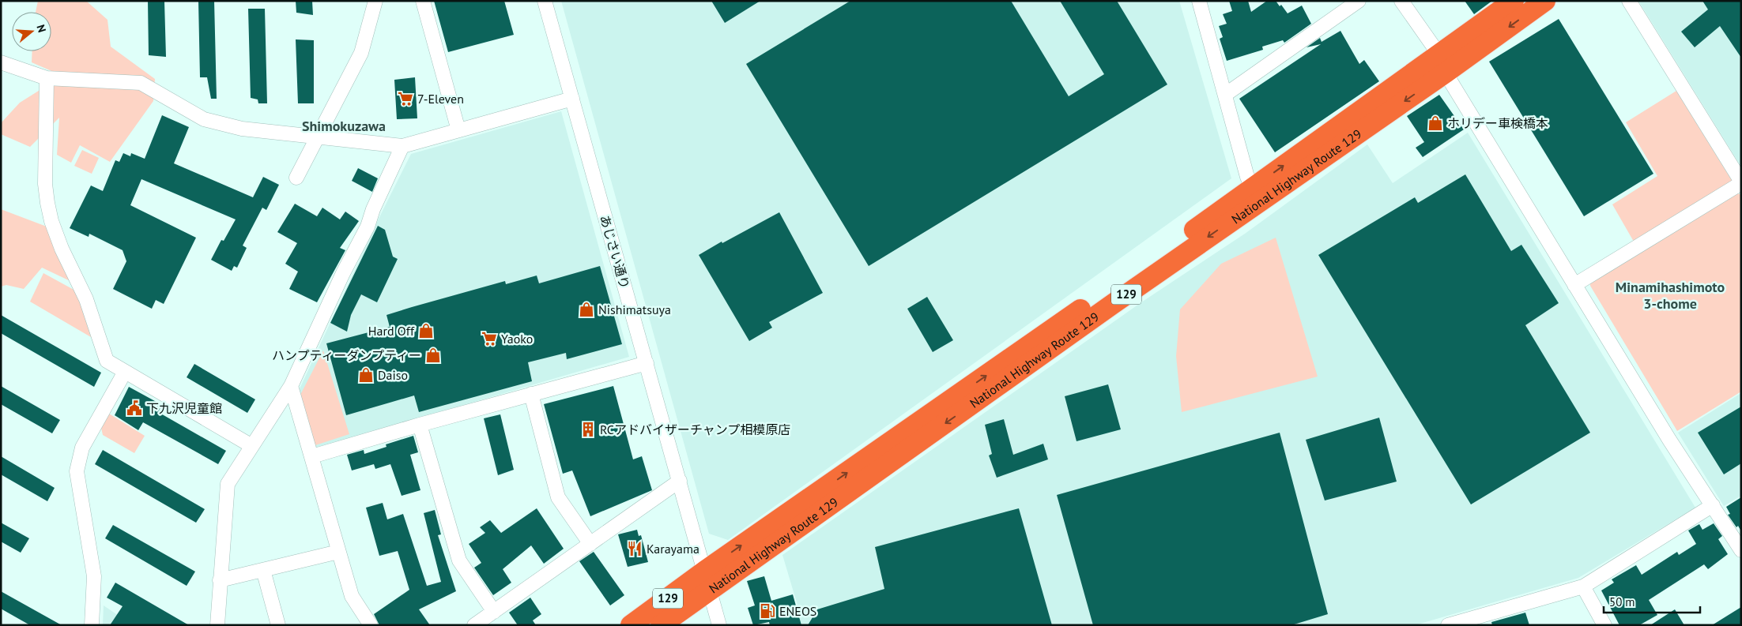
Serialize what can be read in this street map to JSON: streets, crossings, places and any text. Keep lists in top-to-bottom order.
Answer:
{
  "streets": {
    "highway": ["National Highway Route 129", "129"],
    "street": ["あじさい通り"]
  },
  "crossings": [
    ["National Highway Route 129", "あじさい通り"]
  ],
  "districts": ["Shimokuzawa", "Minamihashimoto 3-chome"],
  "places": {
    "supermarket": ["7-Eleven", "Yaoko"],
    "shop": [
      "ホリデー車検橋本",
      "Nishimatsuya",
      "Hard Off",
      "ハンプティーダンプティー",
      "Daiso"
    ],
    "public building": ["下九沢児童館"],
    "building": ["RCアドバイザーチャンプ相模原店"],
    "restaurant": ["Karayama"],
    "fuel station": ["ENEOS"]
  },
  "scale_bar": "50 m",
  "north": "right"
}
